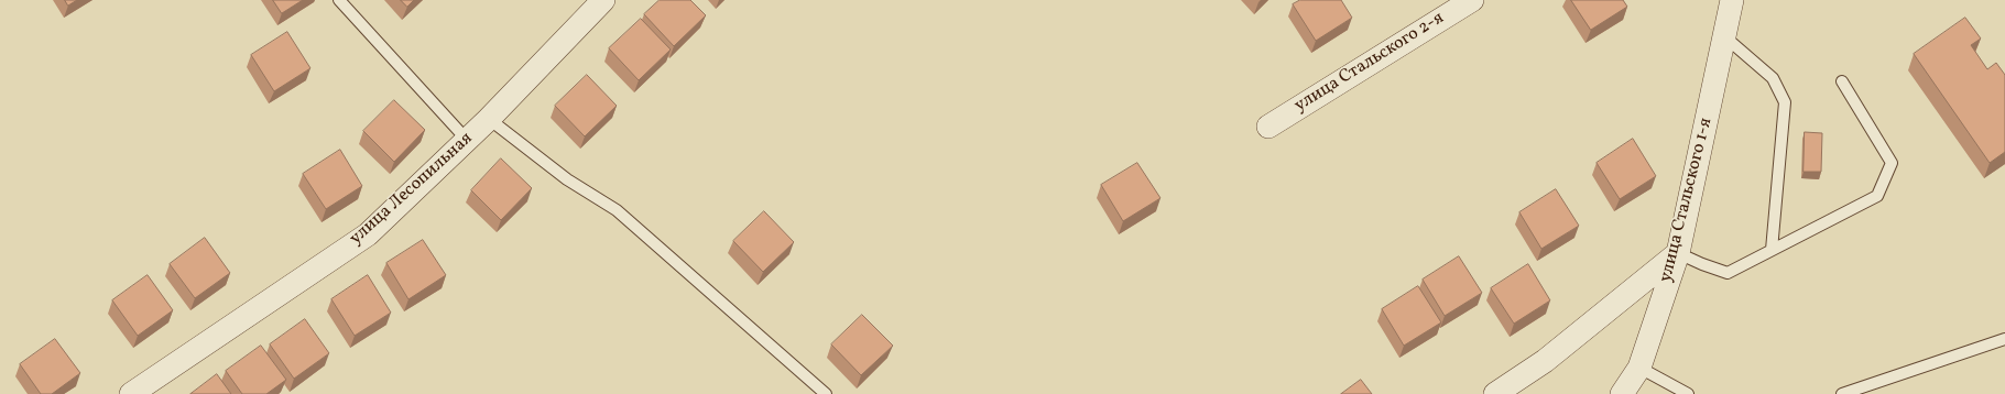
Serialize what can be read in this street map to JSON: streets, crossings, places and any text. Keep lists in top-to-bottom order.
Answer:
{
  "streets": {
    "street": ["улица Стальского 2-я", "улица Лесопильная", "улица Стальского 1-я"]
  }
}
